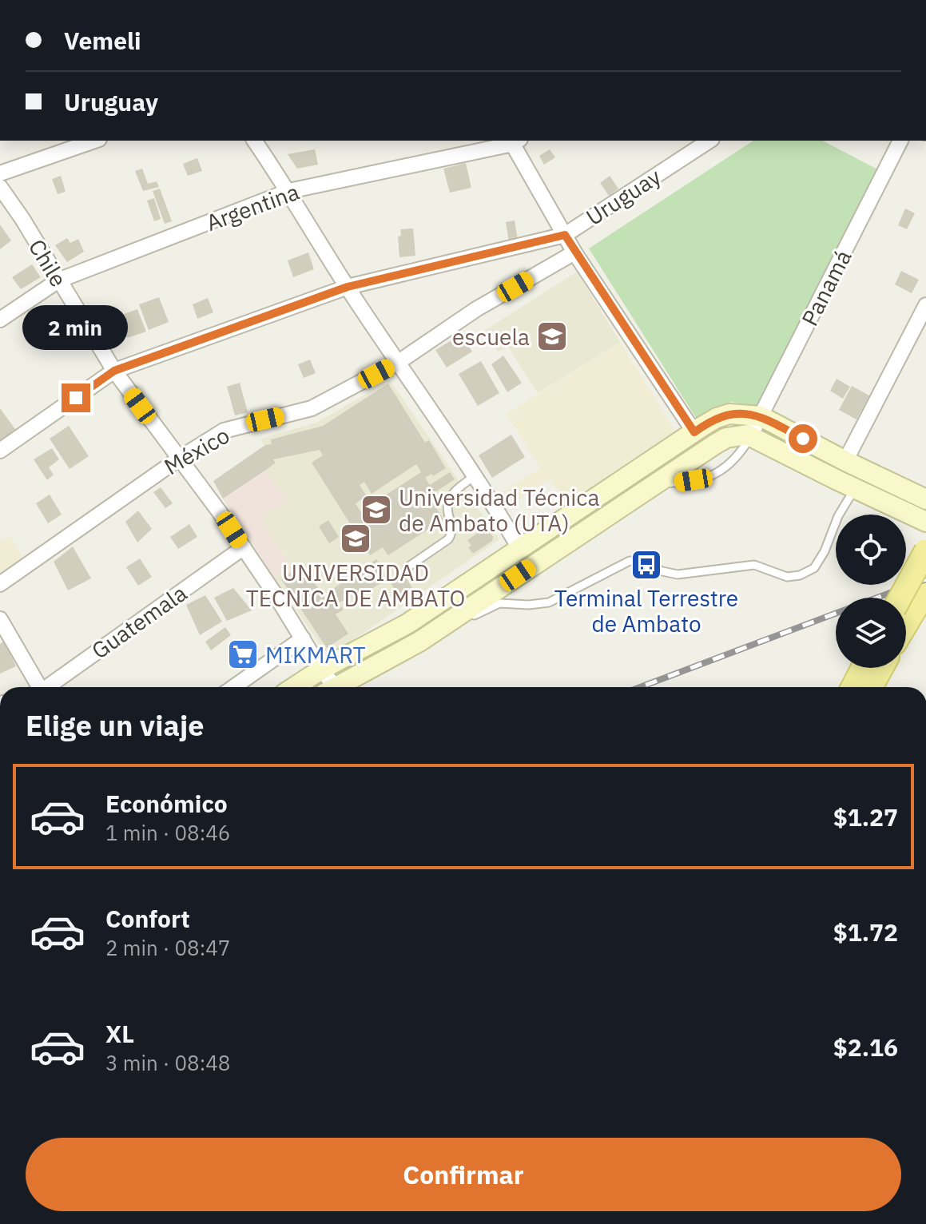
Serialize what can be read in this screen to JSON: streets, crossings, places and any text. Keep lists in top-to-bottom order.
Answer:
{
  "streets": {
    "street": [
      "Uruguay",
      "Argentina",
      "Chile",
      "Panamá",
      "México",
      "Guatemala"
    ]
  },
  "crossings": [
    ["Uruguay", "Chile"],
    ["Argentina", "Chile"],
    ["Chile", "México"],
    ["Chile", "Guatemala"]
  ],
  "places": {
    "school or university": ["escuela", "Universidad Técnica de Ambato (UTA)", "UNIVERSIDAD TECNICA DE AMBATO"],
    "bus stop": ["Terminal Terrestre de Ambato"],
    "supermarket": ["MIKMART"]
  },
  "page": {
    "banner": ["Vemeli", "Uruguay"],
    "bubble": "2 min",
    "heading": "Elige un viaje",
    "list": [
      {
        "name": "Económico",
        "note": "1 min · 08:46",
        "value": "$1.27"
      },
      {
        "name": "Confort",
        "note": "2 min · 08:47",
        "value": "$1.72"
      },
      {
        "name": "XL",
        "note": "3 min · 08:48",
        "value": "$2.16"
      }
    ],
    "buttons": "Confirmar"
  }
}
